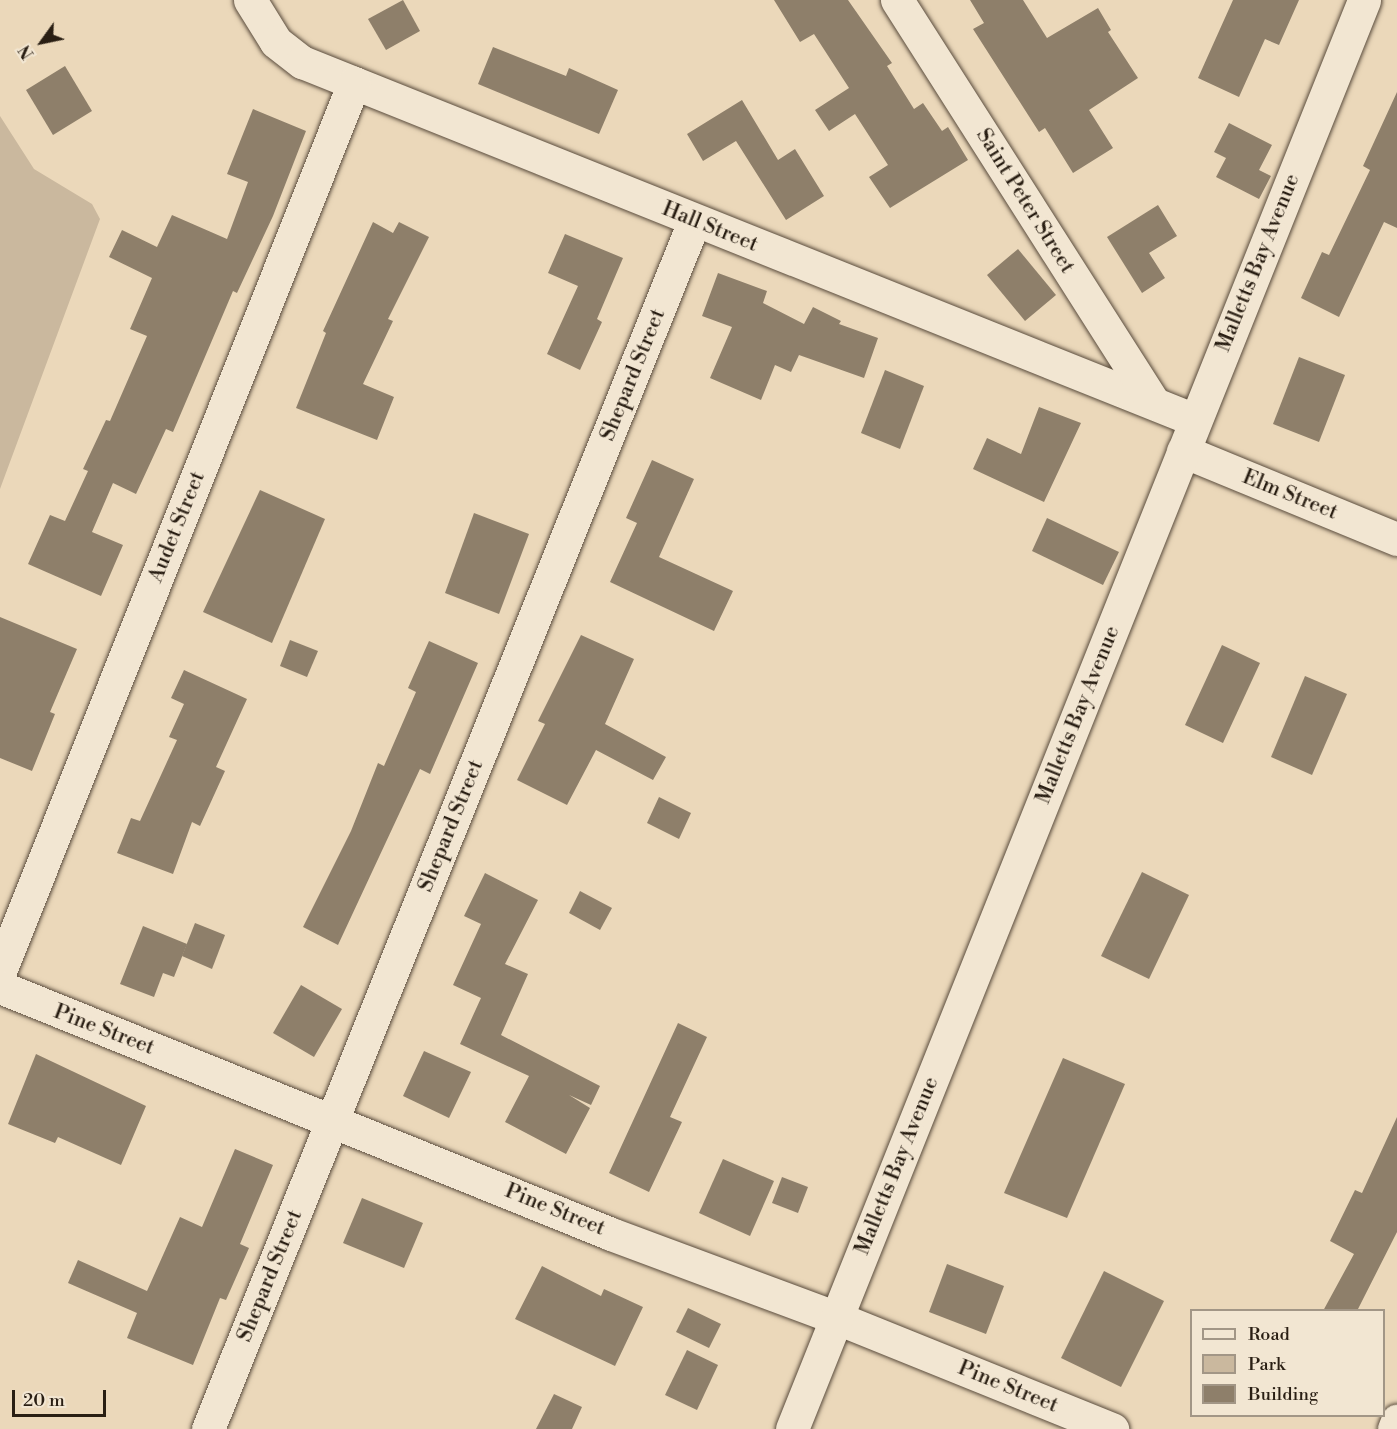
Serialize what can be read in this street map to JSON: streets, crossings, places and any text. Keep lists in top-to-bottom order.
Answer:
{
  "streets": {
    "street": [
      "Saint Peter Street",
      "Hall Street",
      "Malletts Bay Avenue",
      "Shepard Street",
      "Elm Street",
      "Audet Street",
      "Pine Street"
    ]
  },
  "crossings": [
    ["Saint Peter Street", "Hall Street"],
    ["Hall Street", "Malletts Bay Avenue"],
    ["Hall Street", "Shepard Street"],
    ["Hall Street", "Audet Street"],
    ["Malletts Bay Avenue", "Elm Street"],
    ["Malletts Bay Avenue", "Pine Street"],
    ["Shepard Street", "Pine Street"]
  ],
  "legend": ["Road", "Park", "Building"],
  "scale_bar": "20 m",
  "north": "bottom left"
}
